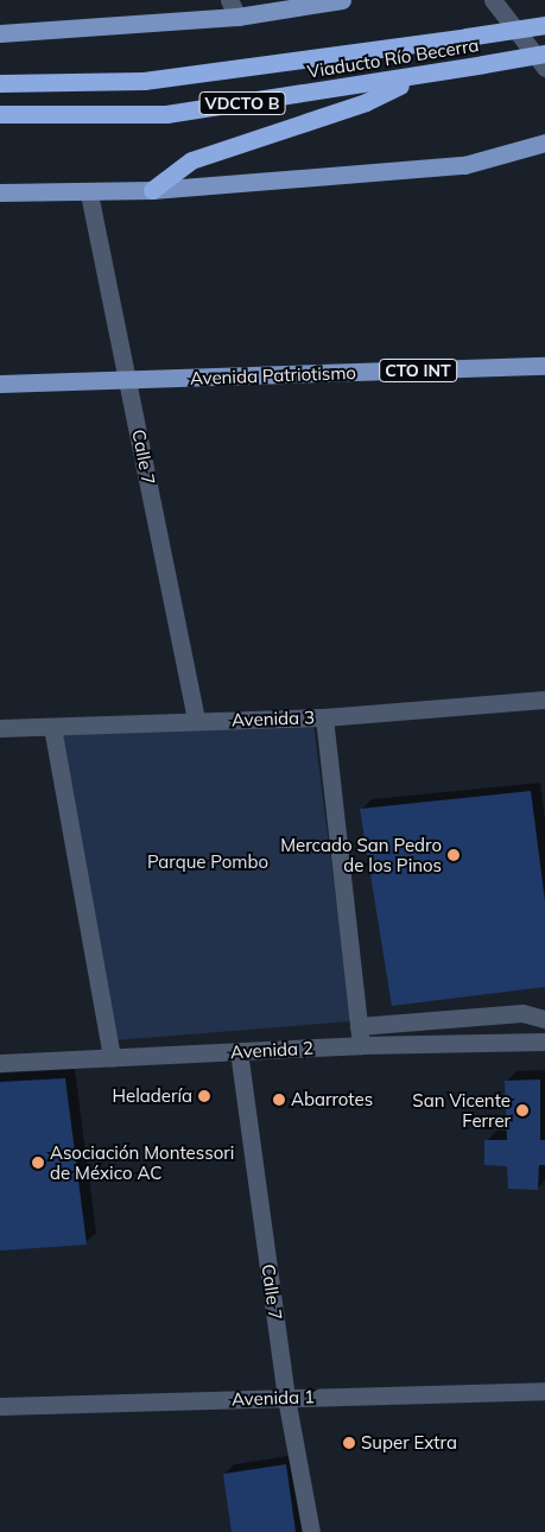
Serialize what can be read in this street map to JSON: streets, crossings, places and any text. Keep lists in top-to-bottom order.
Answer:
{
  "streets": {
    "highway": ["Viaducto Río Becerra", "VDCTO B"],
    "main road": ["CTO INT", "Avenida Patriotismo"],
    "street": [
      "Calle 7",
      "Avenida 3",
      "Avenida 2",
      "Avenida 1"
    ]
  },
  "crossings": [
    ["Avenida Patriotismo", "Calle 7"],
    ["Calle 7", "Avenida 3"],
    ["Calle 7", "Avenida 2"],
    ["Calle 7", "Avenida 1"]
  ],
  "parks": ["Parque Pombo"],
  "places": [
    "Mercado San Pedro de los Pinos",
    "Heladería",
    "Abarrotes",
    "San Vicente Ferrer",
    "Asociación Montessori de México AC",
    "Super Extra"
  ]
}
